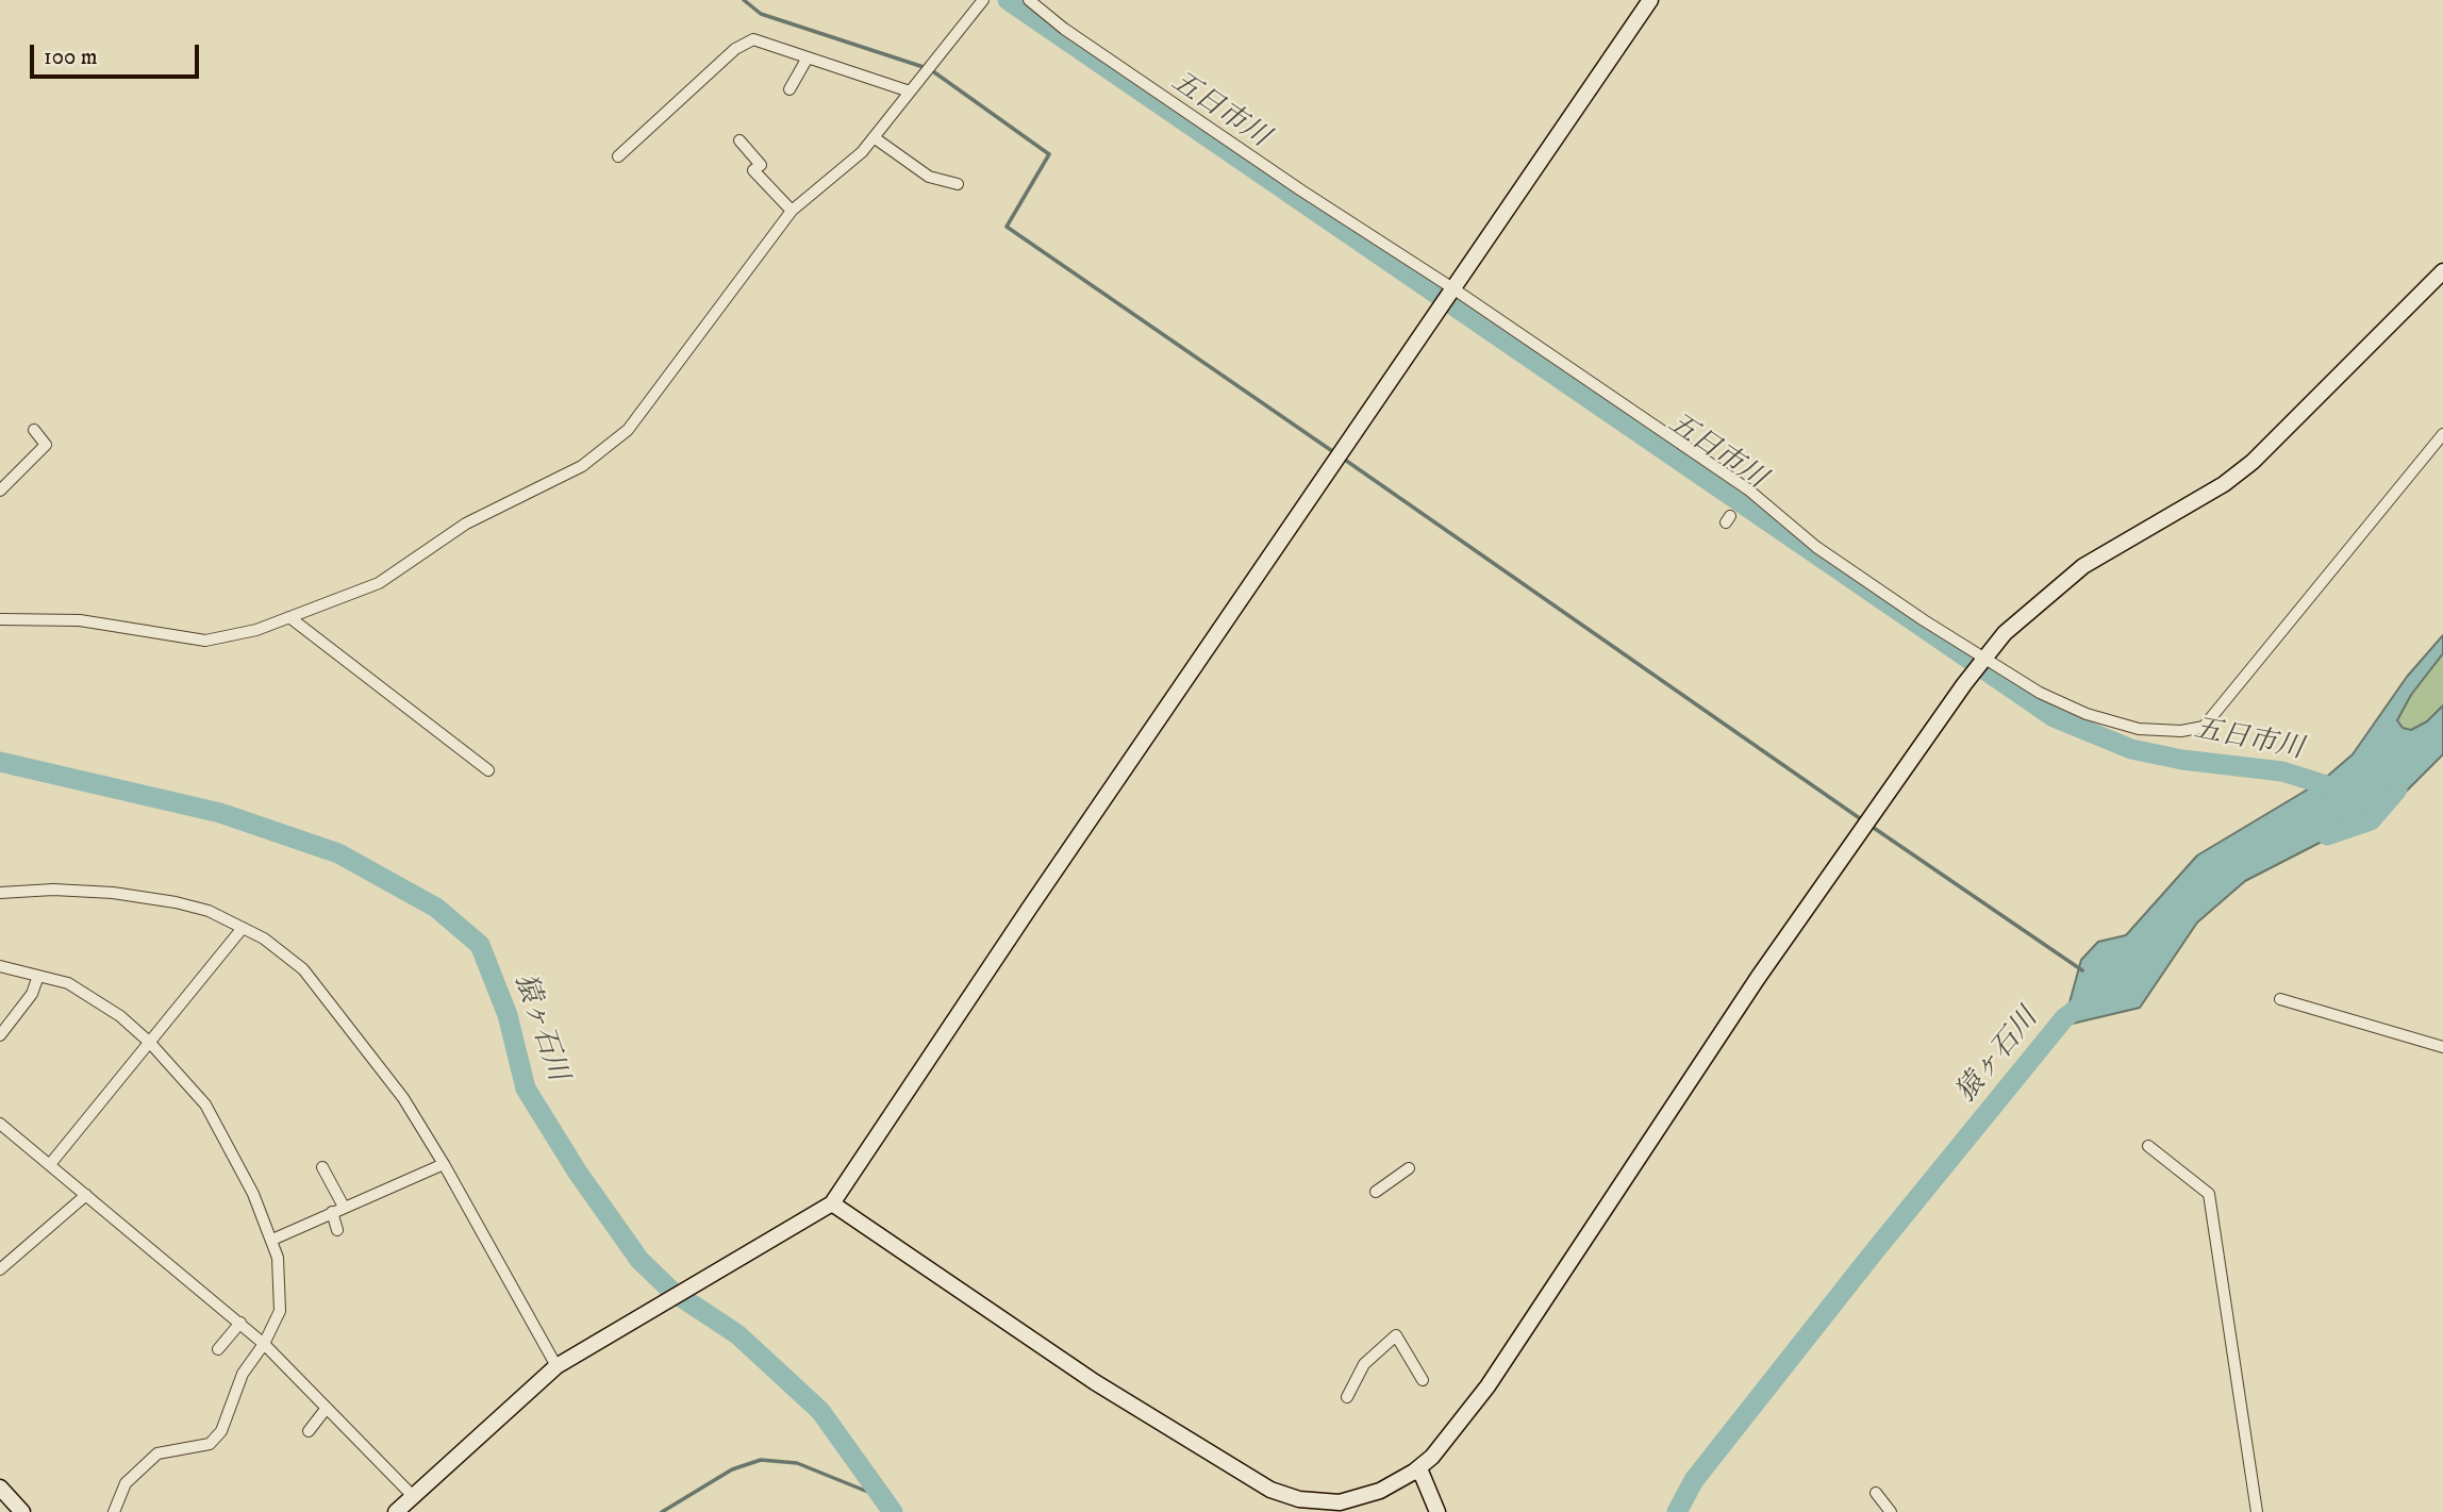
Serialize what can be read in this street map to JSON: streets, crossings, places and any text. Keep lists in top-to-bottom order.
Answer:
{
  "water": ["五日市川", "猿ヶ石川"],
  "scale_bar": "100 m"
}
